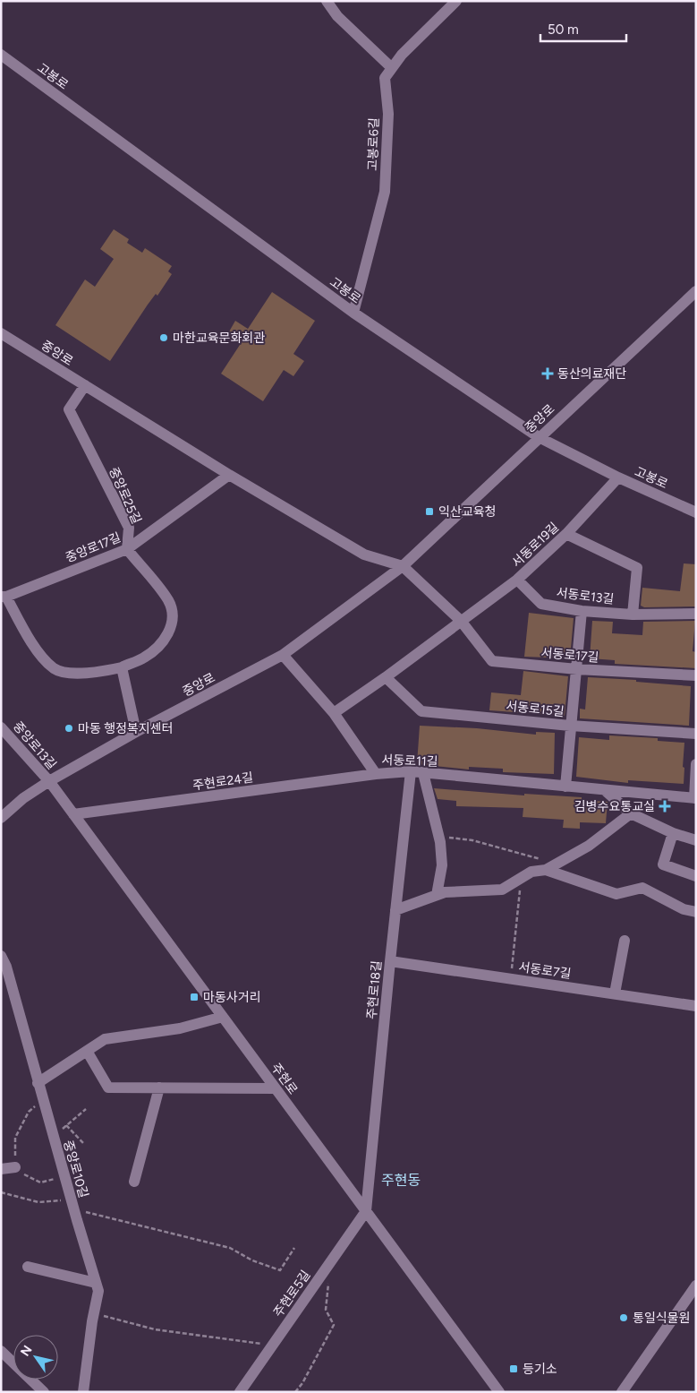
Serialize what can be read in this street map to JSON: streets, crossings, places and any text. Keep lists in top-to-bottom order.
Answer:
{
  "streets": {
    "street": [
      "고봉로",
      "고봉로6길",
      "중앙로",
      "중앙로25길",
      "서동로19길",
      "중앙로17길",
      "서동로13길",
      "서동로17길",
      "서동로15길",
      "중앙로13길",
      "서동로11길",
      "주현로24길",
      "서동로7길",
      "주현로18길",
      "주현로",
      "중앙로10길",
      "주현로5길"
    ]
  },
  "crossings": [
    ["고봉로", "고봉로6길"],
    ["고봉로", "중앙로"],
    ["고봉로", "서동로19길"],
    ["중앙로", "중앙로25길"],
    ["중앙로", "중앙로17길"],
    ["중앙로", "중앙로13길"],
    ["중앙로", "서동로11길"],
    ["중앙로", "주현로"],
    ["중앙로25길", "중앙로17길"],
    ["서동로19길", "서동로13길"],
    ["서동로19길", "서동로17길"],
    ["서동로19길", "서동로15길"],
    ["서동로19길", "서동로11길"],
    ["중앙로13길", "주현로"],
    ["서동로11길", "주현로24길"],
    ["서동로11길", "주현로18길"],
    ["주현로24길", "주현로"],
    ["서동로7길", "주현로18길"],
    ["주현로18길", "주현로"],
    ["주현로18길", "주현로5길"],
    ["주현로", "주현로5길"]
  ],
  "districts": ["주현동"],
  "places": {
    "other": ["마한교육문화회관", "마동 행정복지센터", "통일식물원"],
    "health": ["동산의료재단", "김병수요통교실"],
    "transit": ["익산교육청", "마동사거리", "등기소"]
  },
  "scale_bar": "50 m",
  "north": "top left"
}
